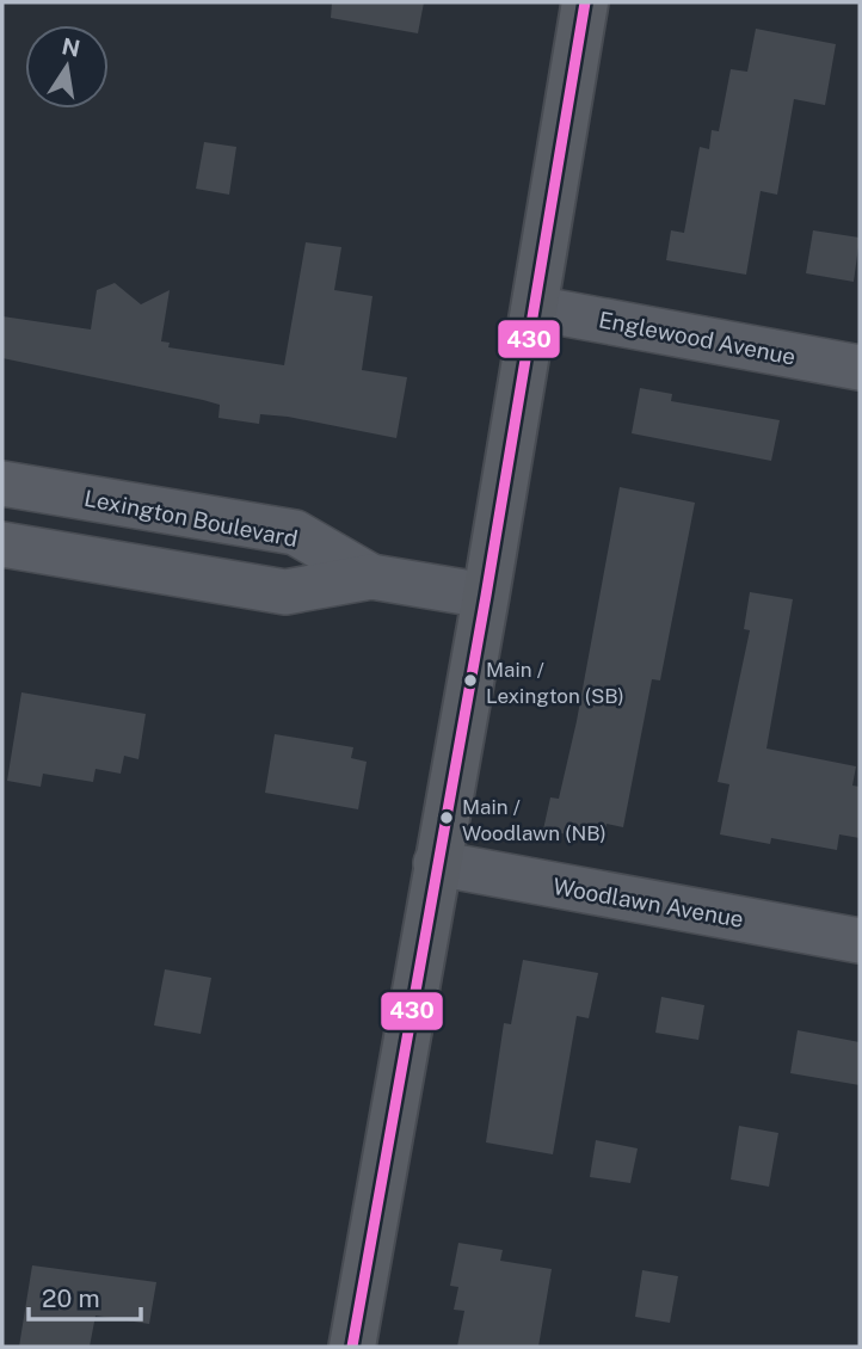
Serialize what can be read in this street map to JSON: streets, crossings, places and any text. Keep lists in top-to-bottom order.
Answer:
{
  "streets": {
    "street": ["Englewood Avenue", "Lexington Boulevard", "Woodlawn Avenue"]
  },
  "places": ["Main / Lexington (SB)", "Main / Woodlawn (NB)"],
  "lines": ["transit line 430"],
  "scale_bar": "20 m",
  "north": "top"
}
